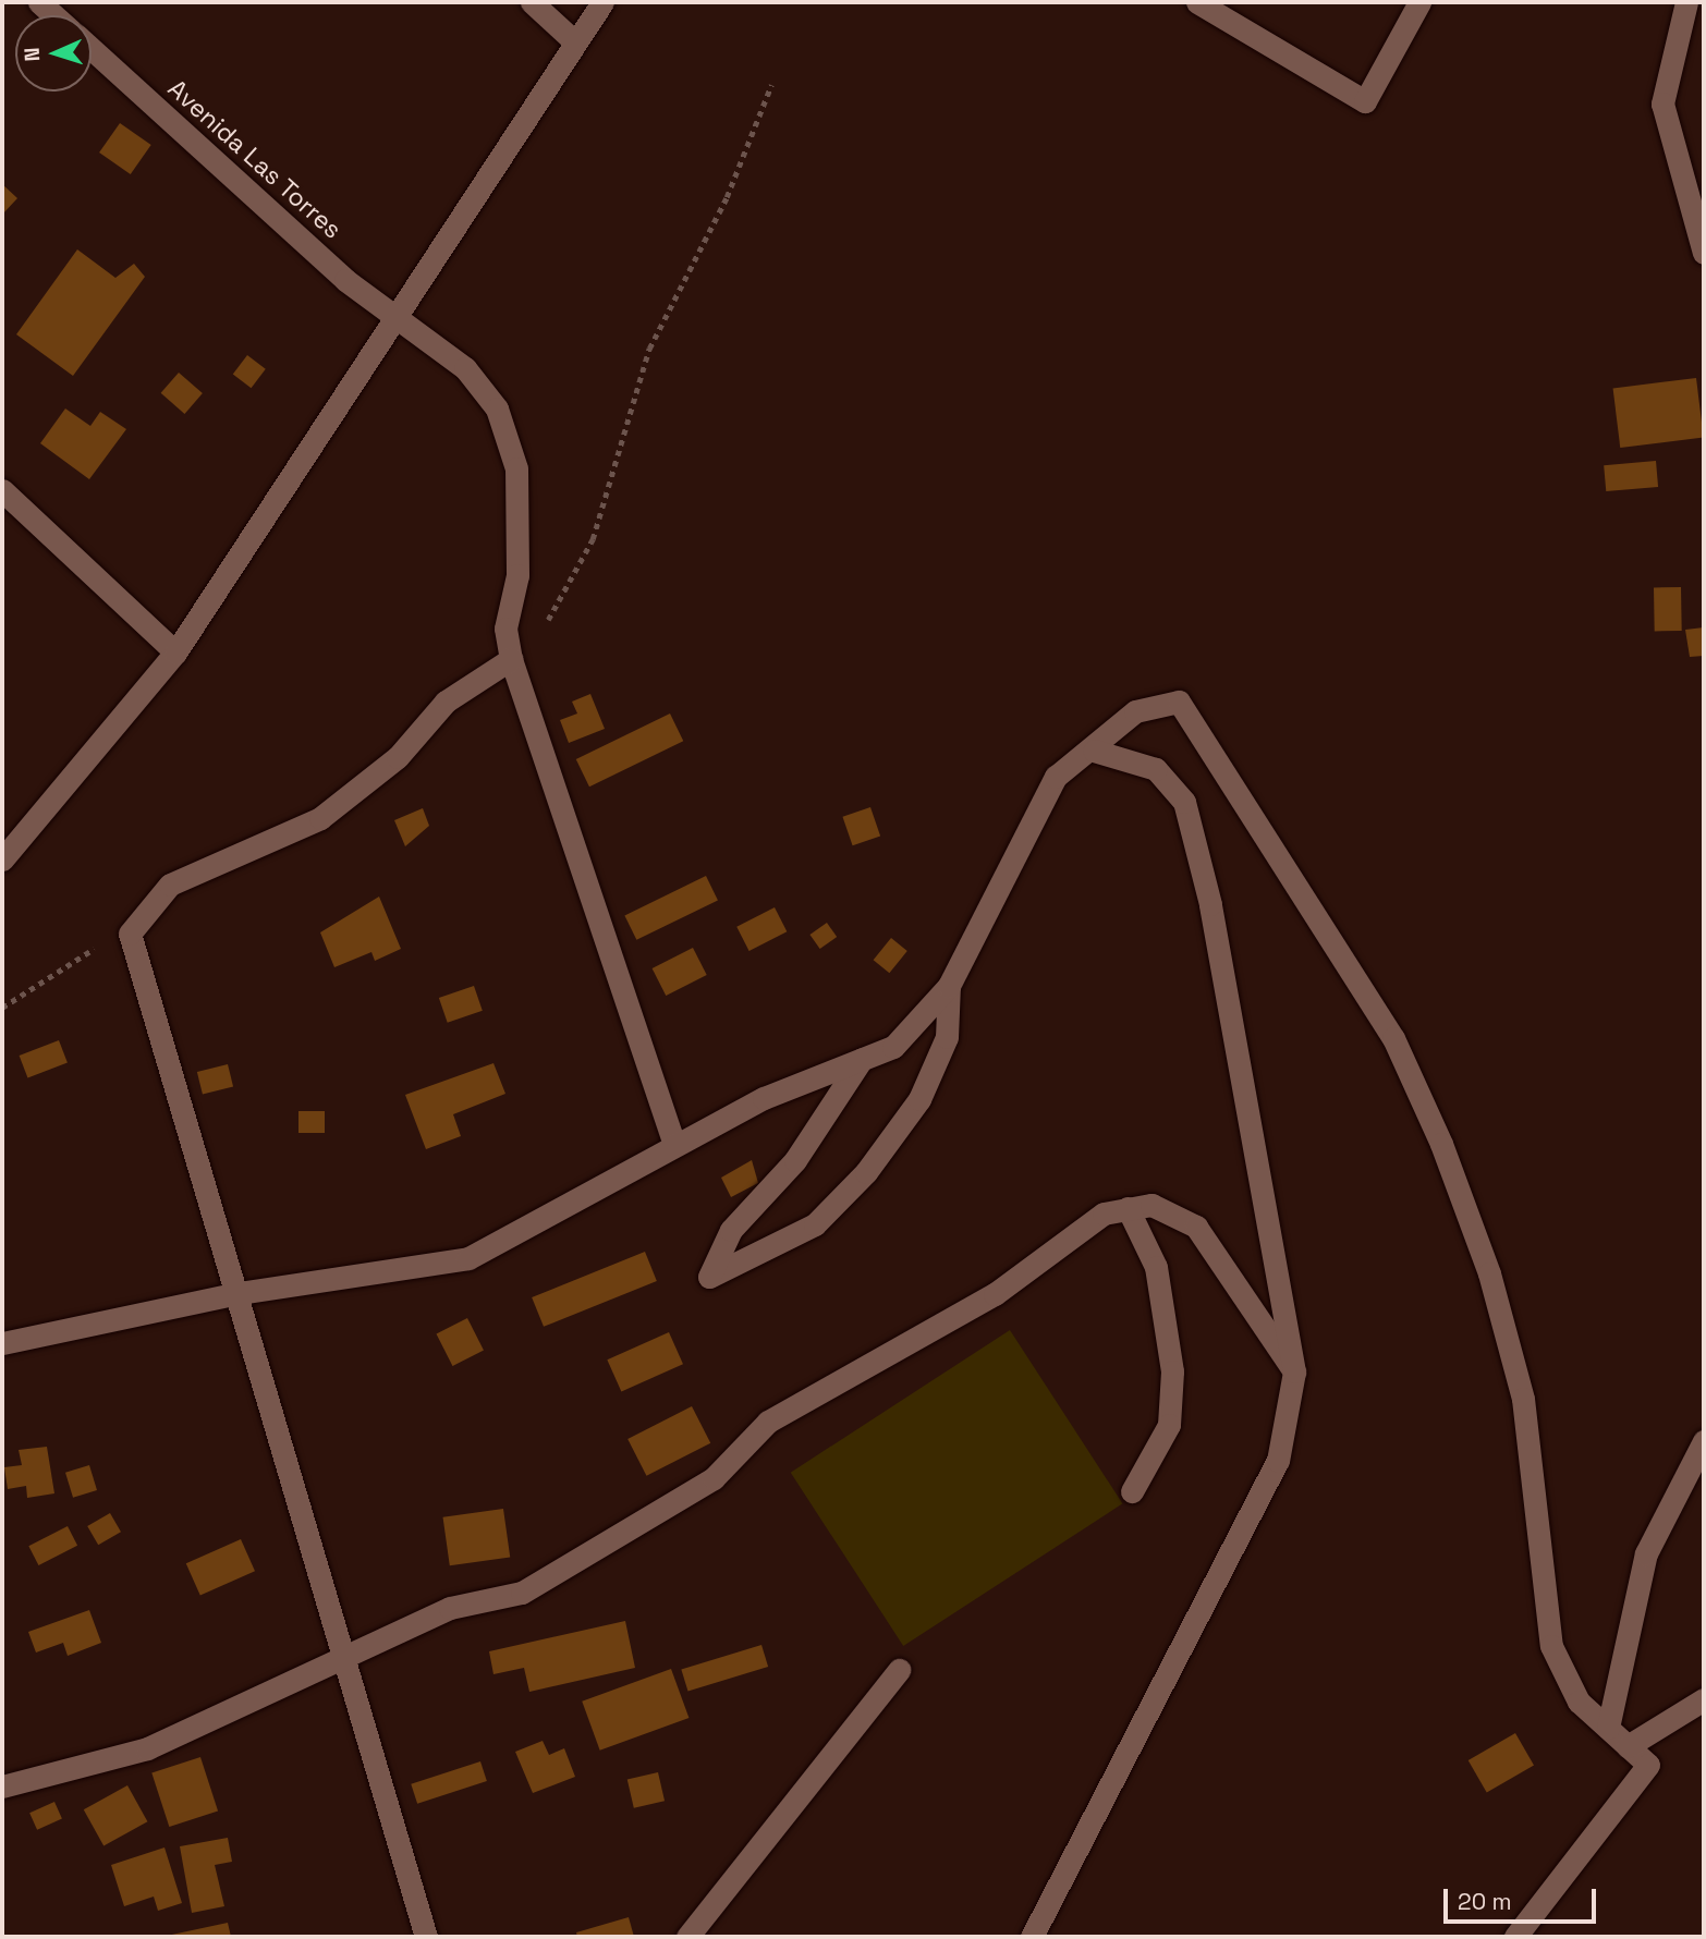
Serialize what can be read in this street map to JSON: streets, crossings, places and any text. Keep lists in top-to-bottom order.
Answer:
{
  "streets": {
    "street": ["Avenida Las Torres"]
  },
  "scale_bar": "20 m",
  "north": "left"
}
